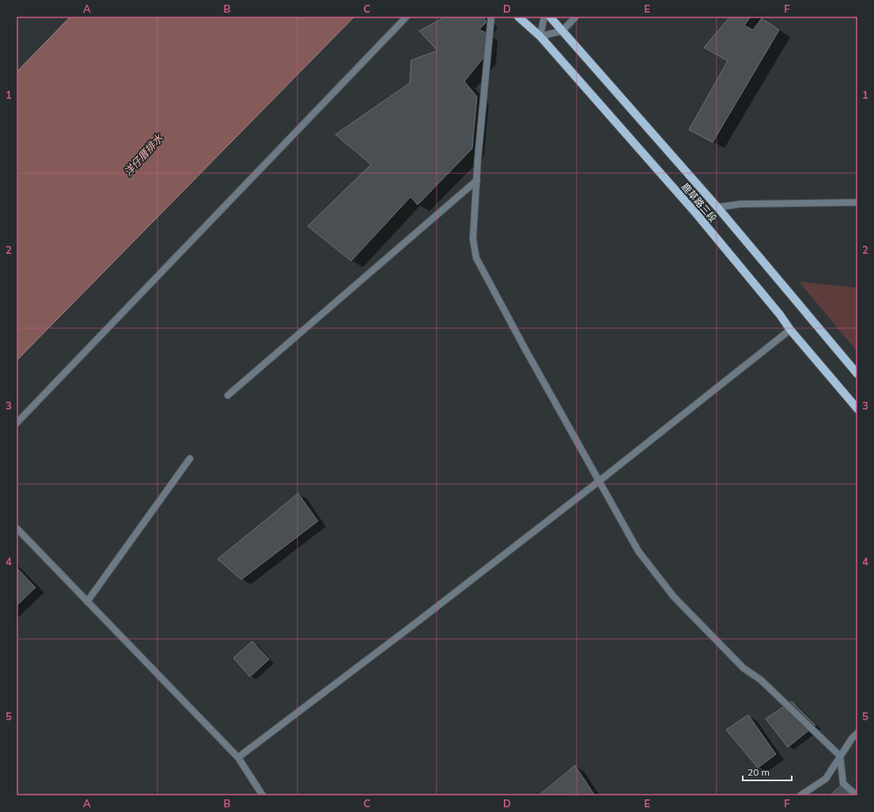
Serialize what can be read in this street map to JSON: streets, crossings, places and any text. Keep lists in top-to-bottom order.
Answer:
{
  "streets": {
    "main road": ["鹿草路三段"]
  },
  "water": ["洋仔厝排水"],
  "scale_bar": "20 m",
  "grid": {
    "columns": [
      "A",
      "B",
      "C",
      "D",
      "E",
      "F"
    ],
    "rows": [
      "1",
      "2",
      "3",
      "4",
      "5"
    ]
  }
}
